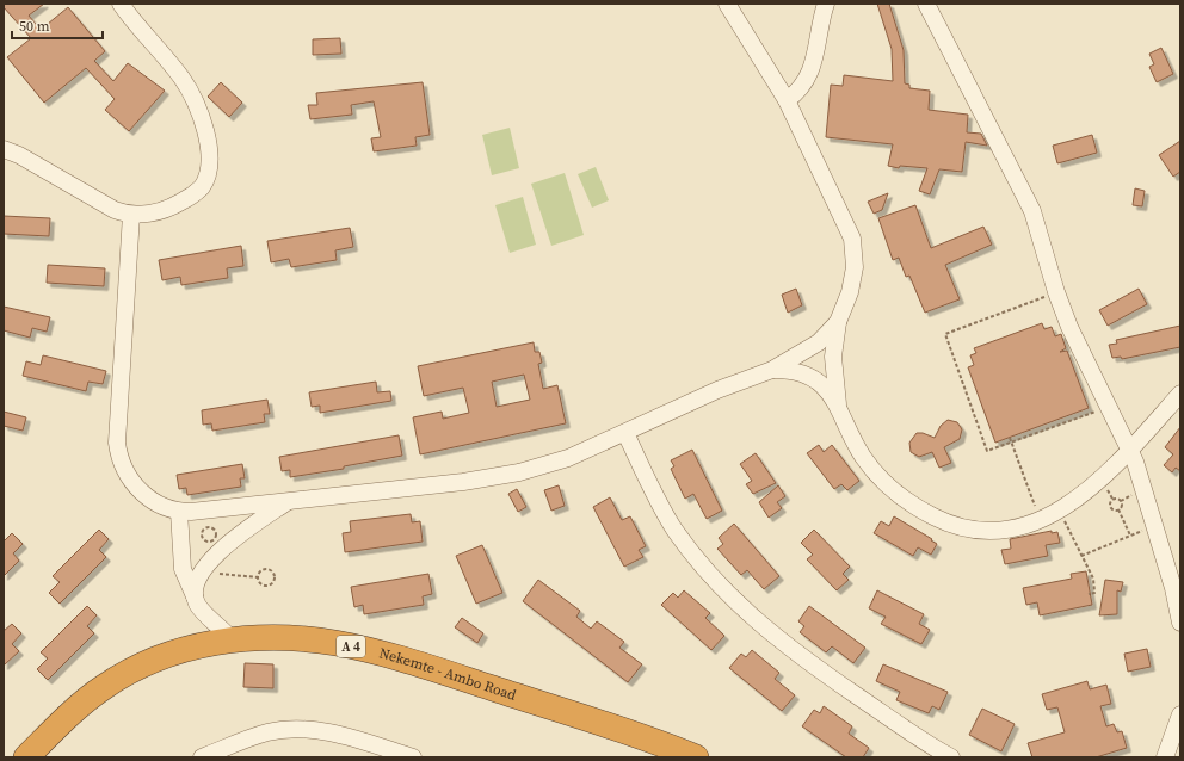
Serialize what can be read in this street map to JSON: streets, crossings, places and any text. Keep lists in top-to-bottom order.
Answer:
{
  "streets": {
    "highway": ["A 4", "Nekemte - Ambo Road"]
  },
  "scale_bar": "50 m"
}
